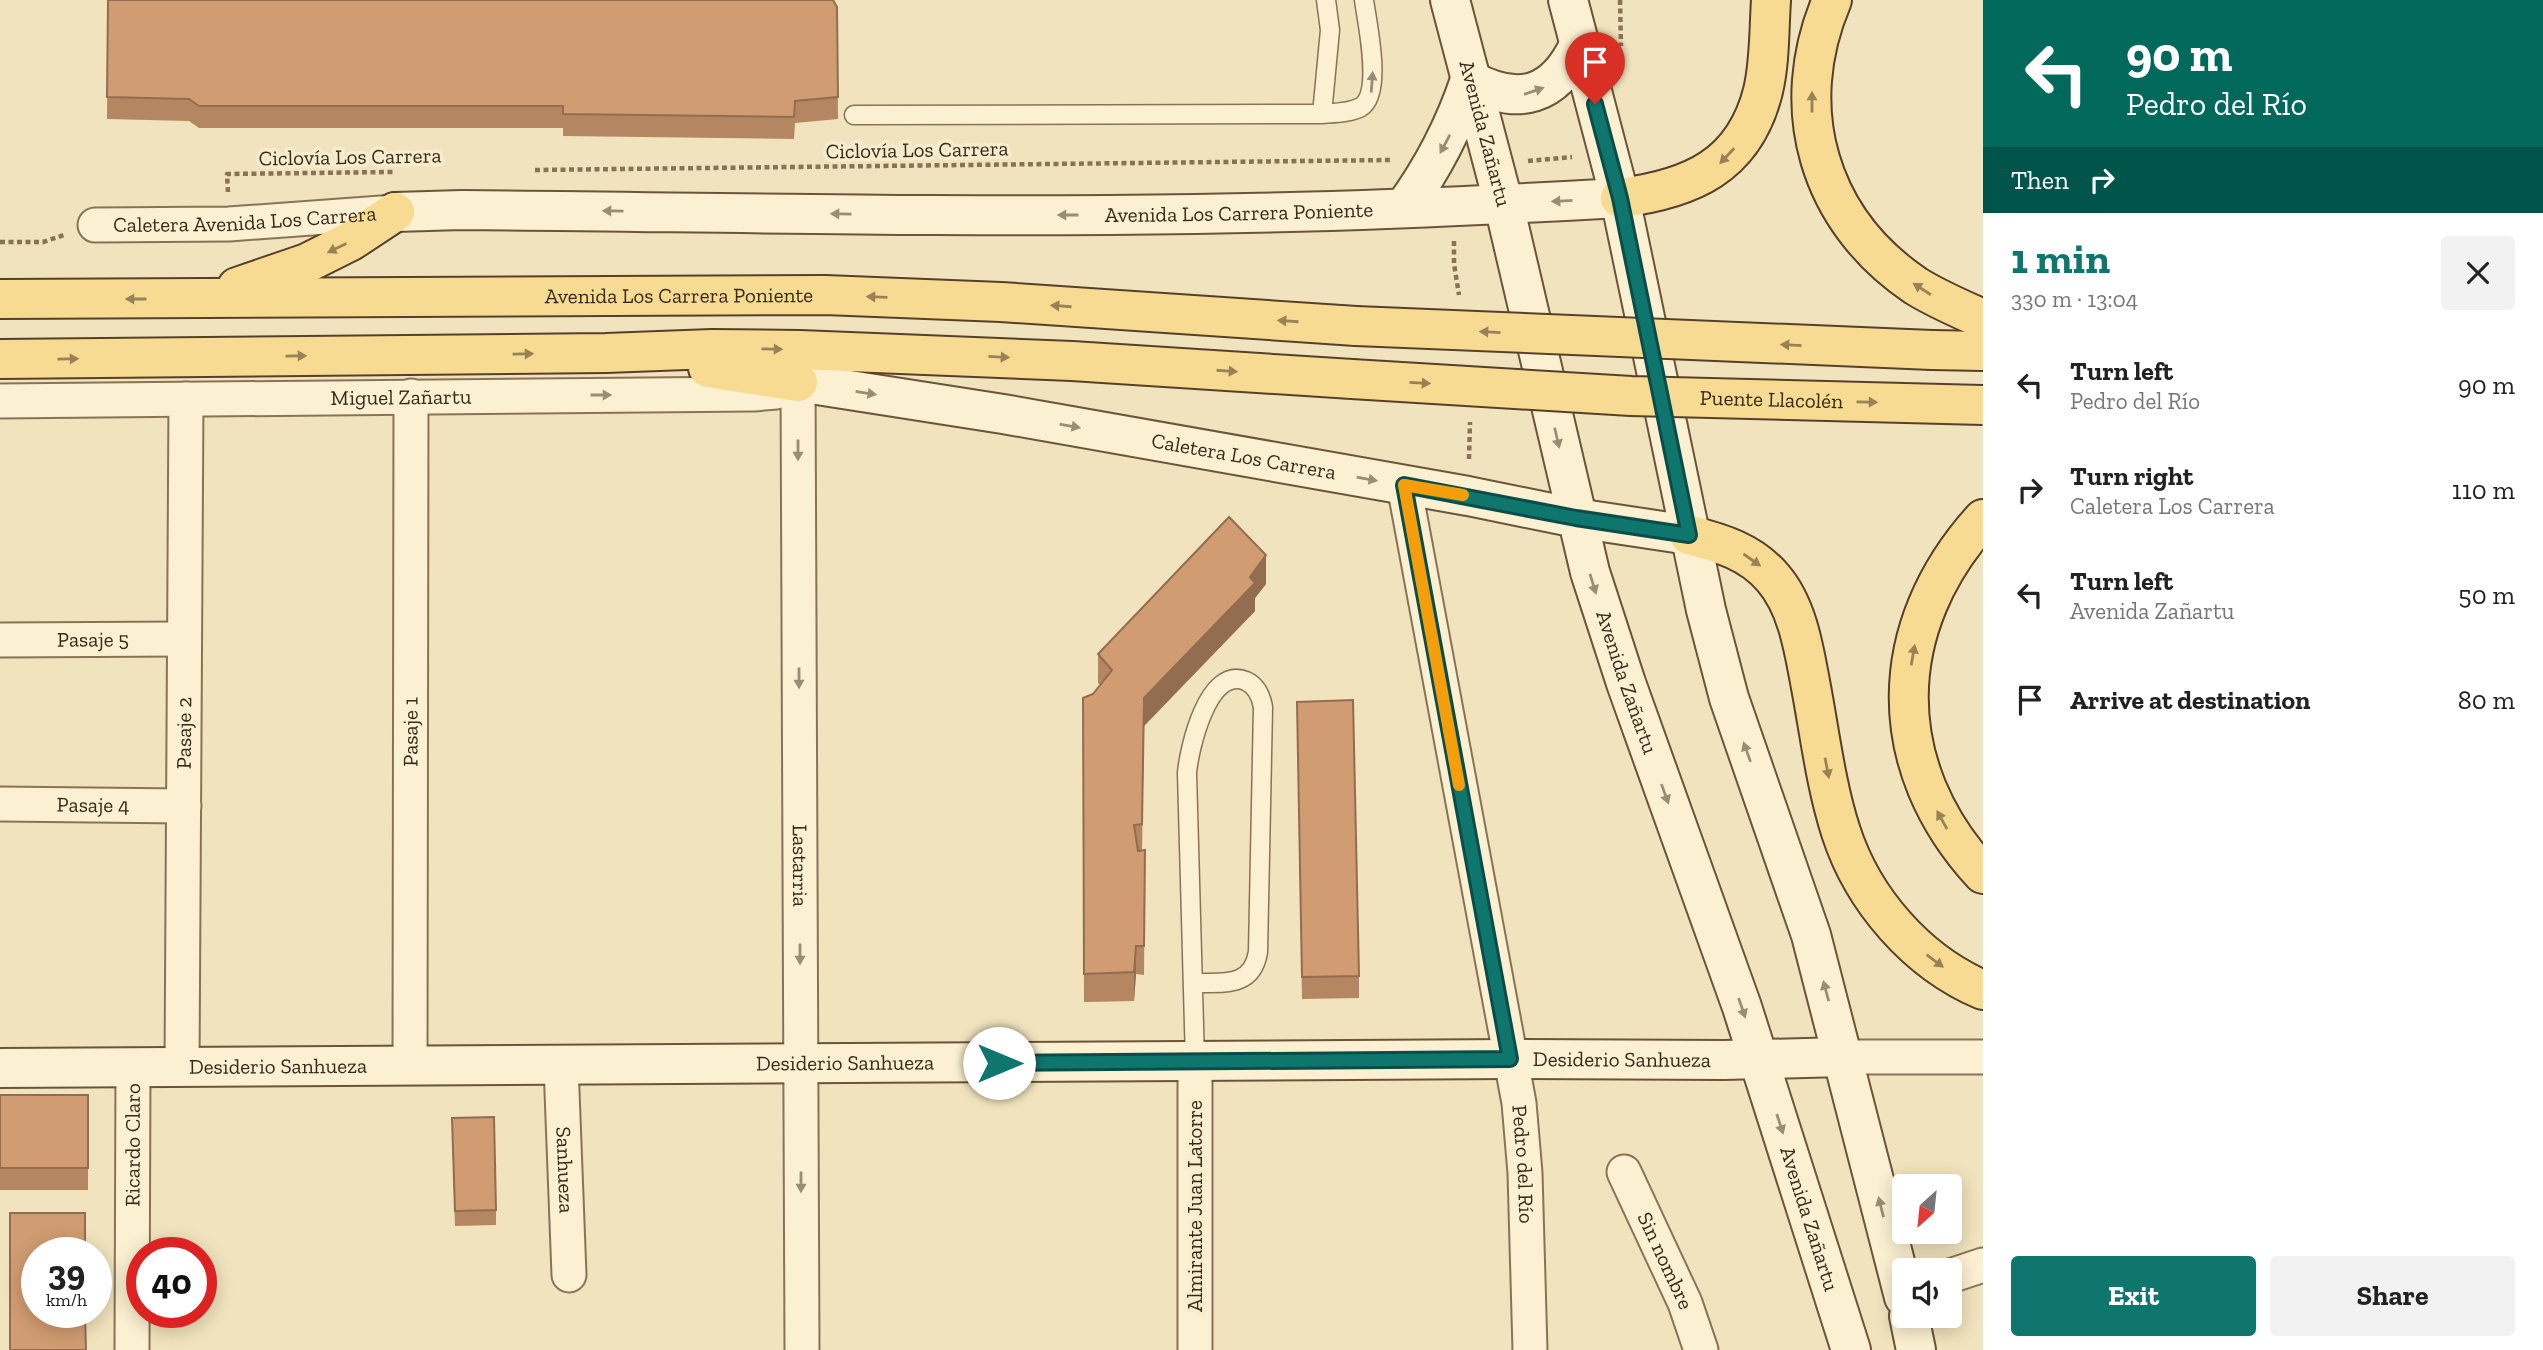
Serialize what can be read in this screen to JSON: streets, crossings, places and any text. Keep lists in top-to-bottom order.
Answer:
{
  "streets": {
    "main road": ["Avenida Los Carrera Poniente", "Puente Llacolén"],
    "street": [
      "Avenida Zañartu",
      "Caletera Avenida Los Carrera",
      "Miguel Zañartu",
      "Caletera Los Carrera",
      "Pasaje 5",
      "Pasaje 1",
      "Pasaje 2",
      "Pasaje 4",
      "Lastarria",
      "Desiderio Sanhueza",
      "Ricardo Claro",
      "Pedro del Río",
      "Sanhueza",
      "Almirante Juan Latorre",
      "Sin nombre"
    ],
    "path": ["Ciclovía Los Carrera"]
  },
  "crossings": [
    ["Avenida Zañartu", "Avenida Los Carrera Poniente"],
    ["Avenida Zañartu", "Caletera Los Carrera"],
    ["Avenida Zañartu", "Desiderio Sanhueza"],
    ["Ciclovía Los Carrera", "Caletera Avenida Los Carrera"],
    ["Avenida Los Carrera Poniente", "Caletera Avenida Los Carrera"],
    ["Miguel Zañartu", "Caletera Los Carrera"],
    ["Miguel Zañartu", "Pasaje 1"],
    ["Miguel Zañartu", "Pasaje 2"],
    ["Miguel Zañartu", "Lastarria"],
    ["Caletera Los Carrera", "Lastarria"],
    ["Caletera Los Carrera", "Pedro del Río"],
    ["Pasaje 5", "Pasaje 2"],
    ["Pasaje 1", "Desiderio Sanhueza"],
    ["Pasaje 2", "Pasaje 4"],
    ["Pasaje 2", "Desiderio Sanhueza"],
    ["Lastarria", "Desiderio Sanhueza"],
    ["Desiderio Sanhueza", "Ricardo Claro"],
    ["Desiderio Sanhueza", "Pedro del Río"],
    ["Desiderio Sanhueza", "Sanhueza"],
    ["Desiderio Sanhueza", "Almirante Juan Latorre"]
  ],
  "one_way": [
    "Avenida Los Carrera Poniente",
    "Miguel Zañartu",
    "Puente Llacolén",
    "Caletera Los Carrera",
    "Lastarria"
  ],
  "north": "bottom left",
  "page": {
    "turn": ["90 m", "Pedro del Río"],
    "then": "Then",
    "heading": ["1 min", "330 m · 13:04"],
    "list": [
      {
        "name": "Turn left",
        "note": "Pedro del Río",
        "value": "90 m"
      },
      {
        "name": "Turn right",
        "note": "Caletera Los Carrera",
        "value": "110 m"
      },
      {
        "name": "Turn left",
        "note": "Avenida Zañartu",
        "value": "50 m"
      },
      {
        "name": "Arrive at destination",
        "value": "80 m"
      }
    ],
    "speed": "39 km/h",
    "limit": "40",
    "buttons": ["Exit", "Share"]
  }
}
